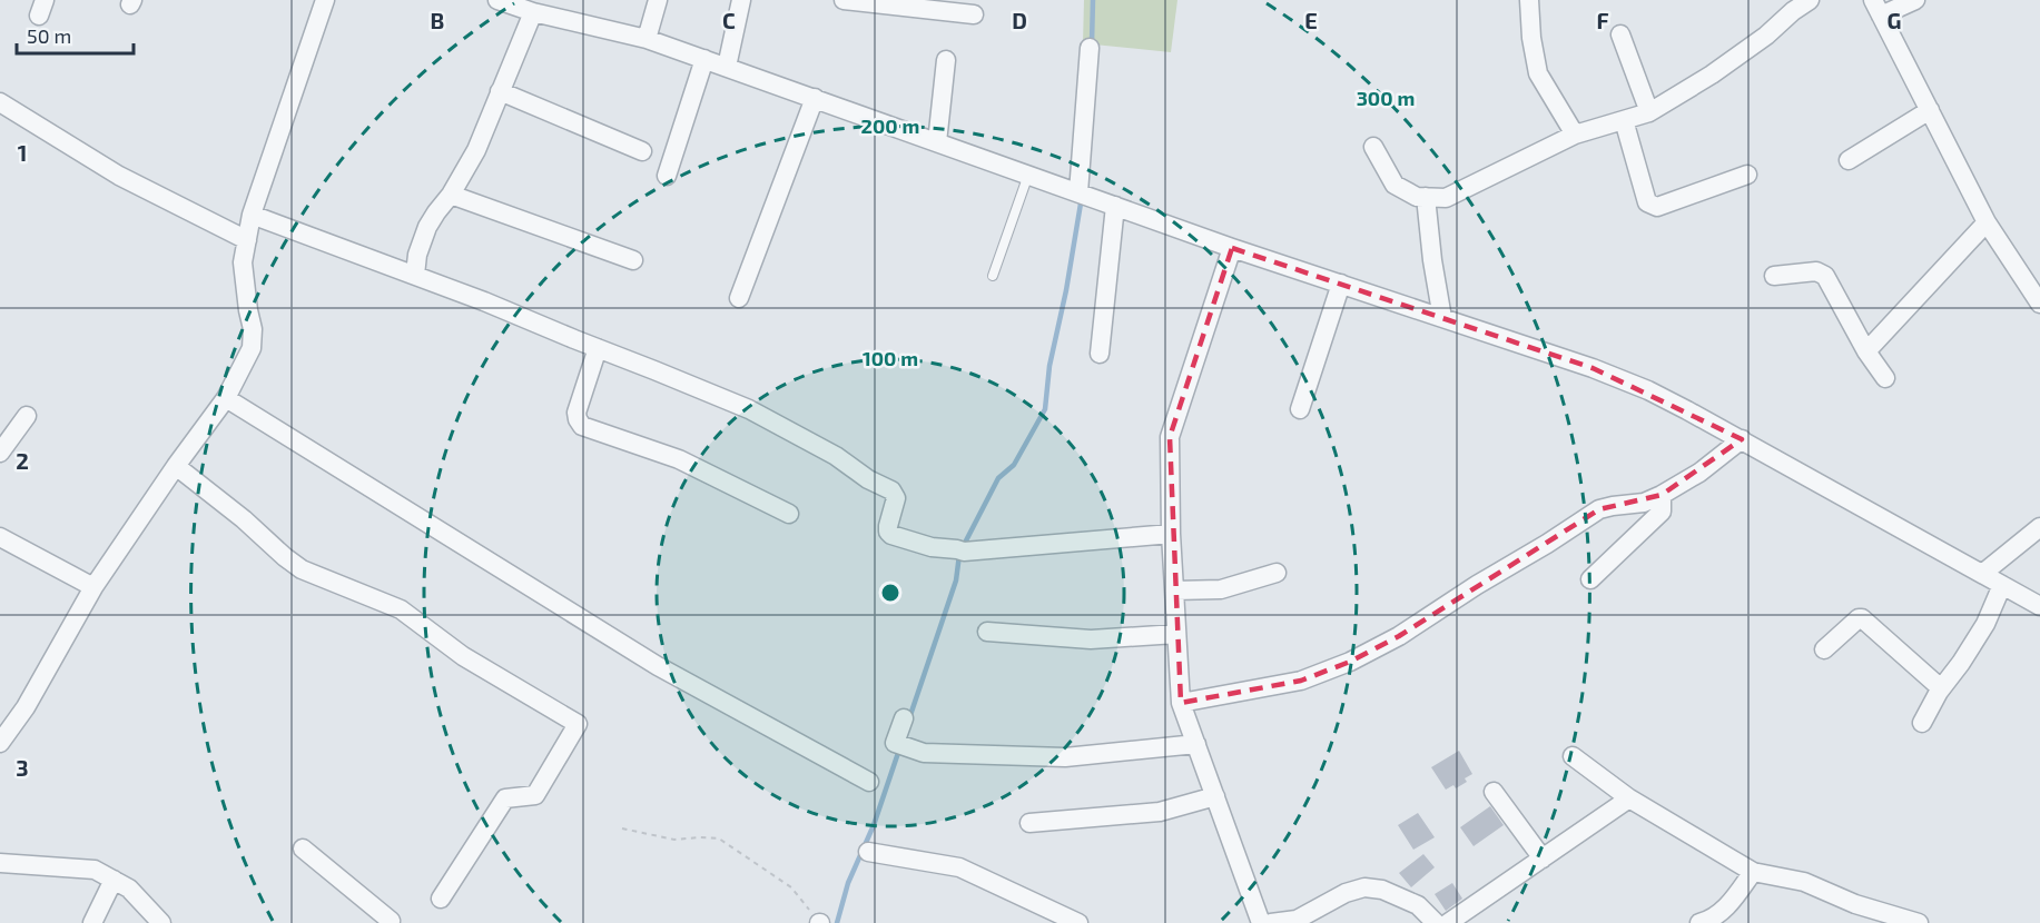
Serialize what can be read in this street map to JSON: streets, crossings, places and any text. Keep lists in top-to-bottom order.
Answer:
{
  "scale_bar": "50 m",
  "grid": {
    "columns": [
      "B",
      "C",
      "D",
      "E",
      "F",
      "G"
    ],
    "rows": ["1", "2", "3"]
  },
  "rings": ["300 m", "200 m", "100 m"]
}
